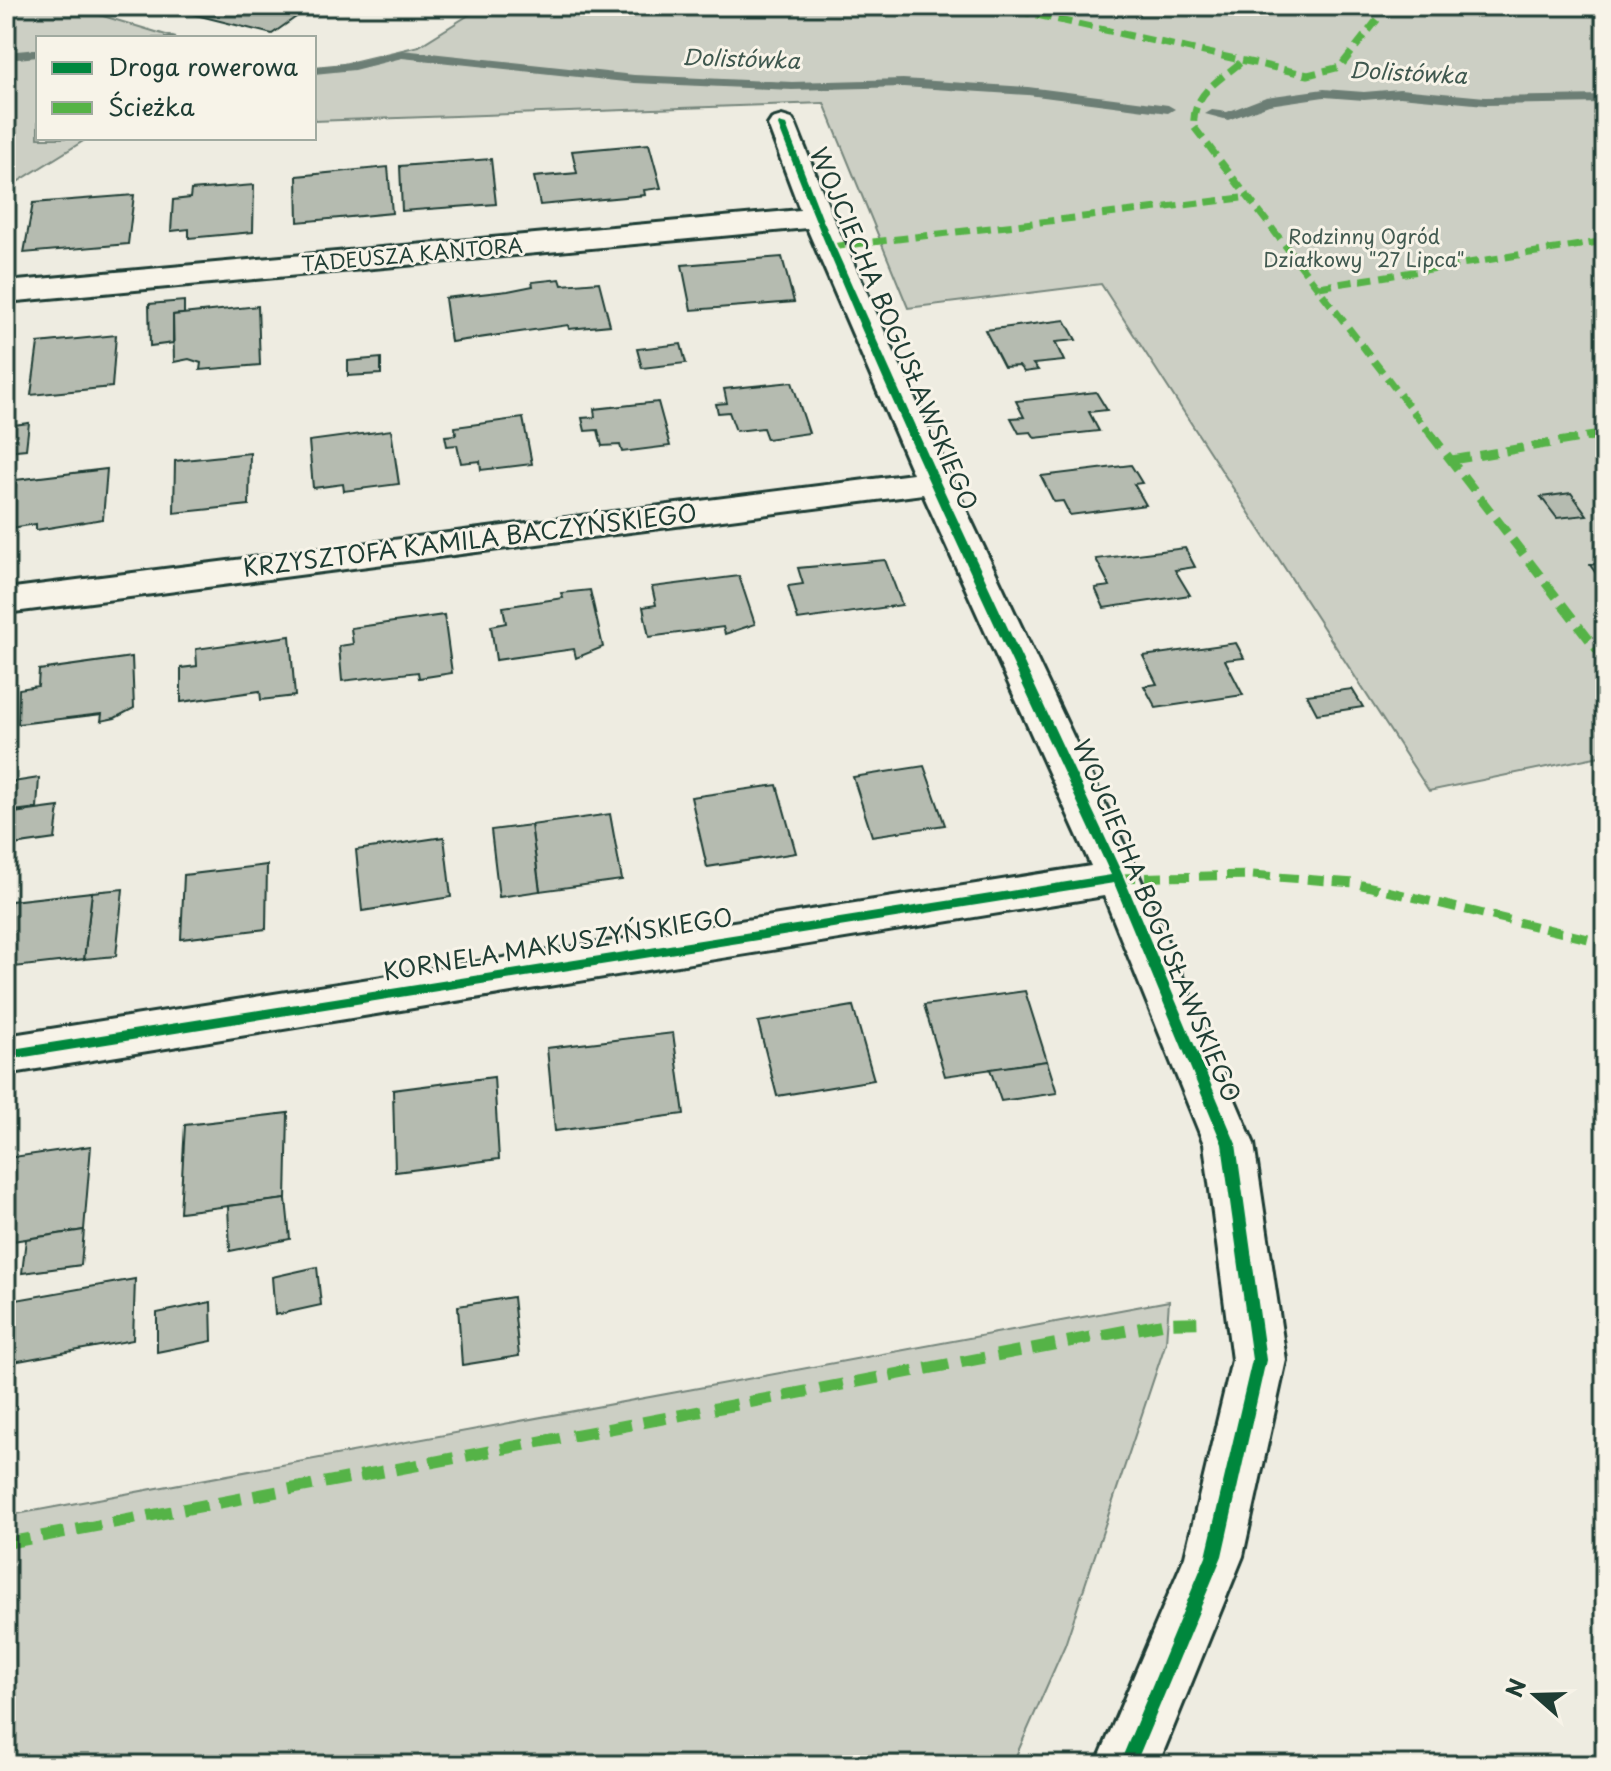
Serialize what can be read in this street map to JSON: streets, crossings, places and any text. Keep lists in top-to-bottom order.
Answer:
{
  "streets": {
    "street": [
      "TADEUSZA KANTORA",
      "WOJCIECHA BOGUSŁAWSKIEGO",
      "KRZYSZTOFA KAMILA BACZYŃSKIEGO",
      "KORNELA MAKUSZYŃSKIEGO"
    ]
  },
  "crossings": [
    ["TADEUSZA KANTORA", "WOJCIECHA BOGUSŁAWSKIEGO"],
    ["WOJCIECHA BOGUSŁAWSKIEGO", "KRZYSZTOFA KAMILA BACZYŃSKIEGO"],
    ["WOJCIECHA BOGUSŁAWSKIEGO", "KORNELA MAKUSZYŃSKIEGO"]
  ],
  "water": ["Dolistówka"],
  "parks": ["Rodzinny Ogród Działkowy \"27 Lipca\""],
  "legend": ["Droga rowerowa", "Ścieżka"],
  "north": "left"
}
